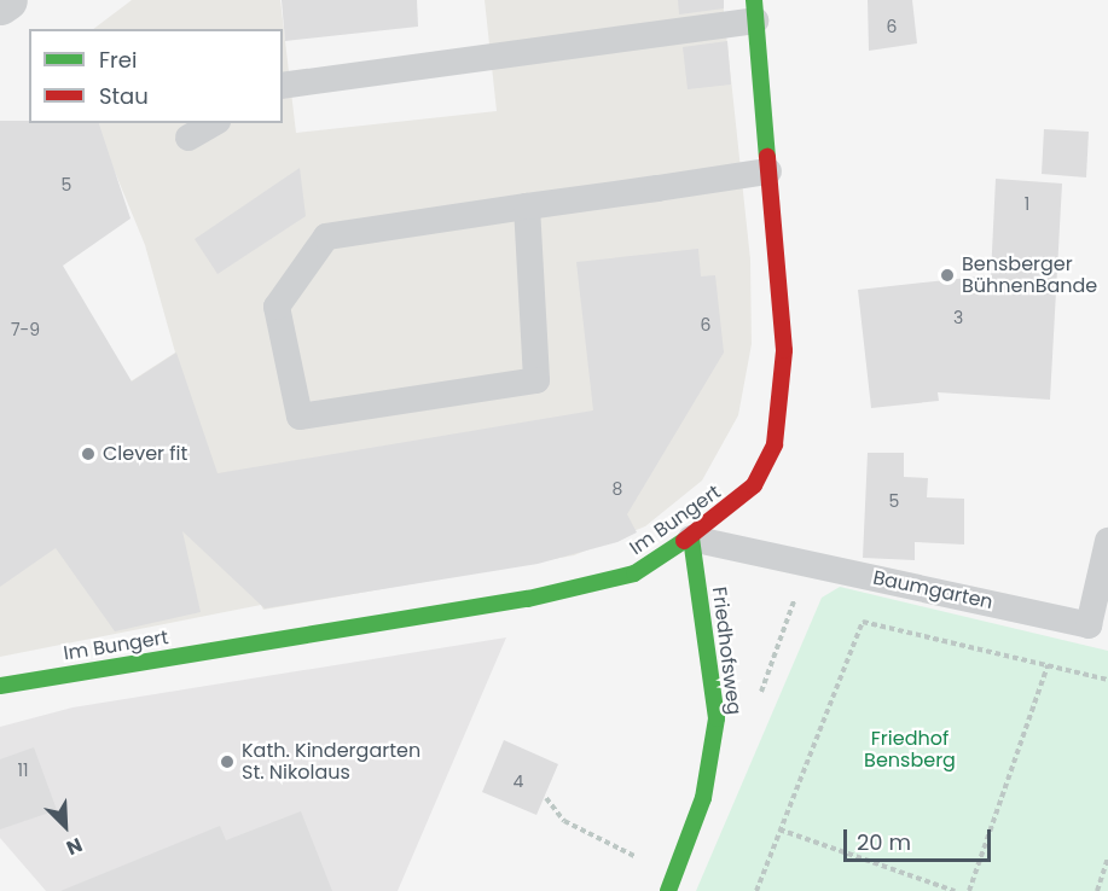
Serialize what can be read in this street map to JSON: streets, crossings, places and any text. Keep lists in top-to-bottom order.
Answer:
{
  "streets": {
    "street": ["Im Bungert", "Friedhofsweg"],
    "lane": ["Baumgarten"]
  },
  "crossings": [
    ["Im Bungert", "Baumgarten"],
    ["Im Bungert", "Friedhofsweg"],
    ["Baumgarten", "Friedhofsweg"]
  ],
  "parks": ["Friedhof Bensberg"],
  "places": ["Bensberger BühnenBande", "Clever fit", "Kath. Kindergarten St. Nikolaus"],
  "house_numbers": [
    "6",
    "5",
    "1",
    "3",
    "6",
    "7-9",
    "8",
    "5",
    "11",
    "4"
  ],
  "legend": ["Frei", "Stau"],
  "scale_bar": "20 m",
  "north": "bottom right"
}
